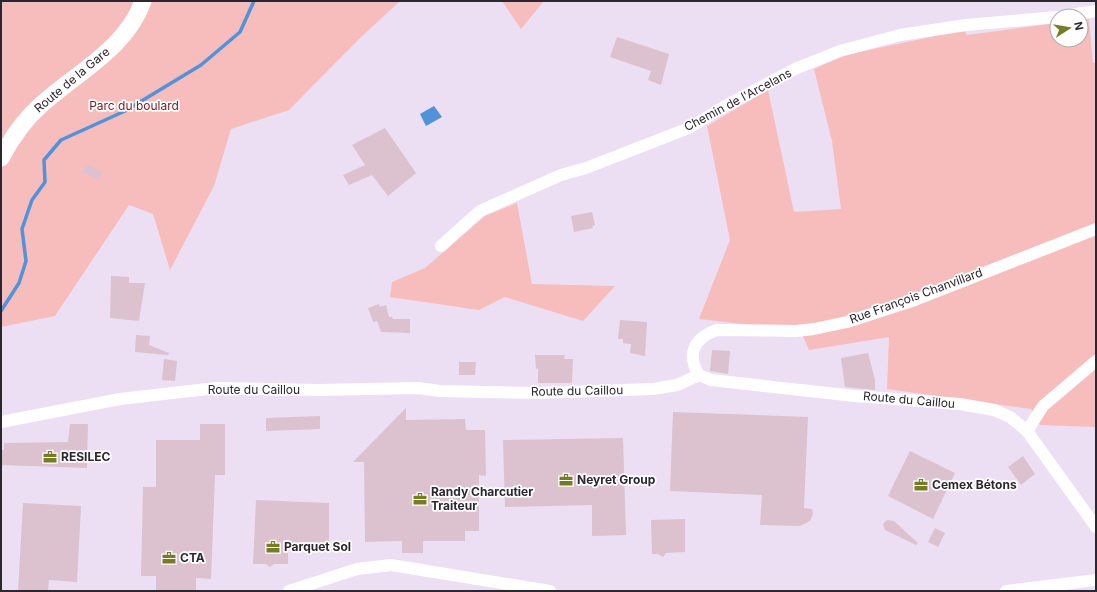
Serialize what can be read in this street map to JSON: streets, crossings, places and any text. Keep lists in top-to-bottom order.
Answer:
{
  "streets": {
    "main road": ["Route de la Gare"],
    "street": ["Chemin de l'Arcelans", "Rue François Chanvillard", "Route du Caillou"]
  },
  "crossings": [
    ["Rue François Chanvillard", "Route du Caillou"]
  ],
  "parks": ["Parc du boulard"],
  "places": {
    "office": [
      "RESILEC",
      "Neyret Group",
      "Cemex Bétons",
      "Randy Charcutier Traiteur",
      "Parquet Sol",
      "CTA"
    ]
  },
  "north": "right"
}
